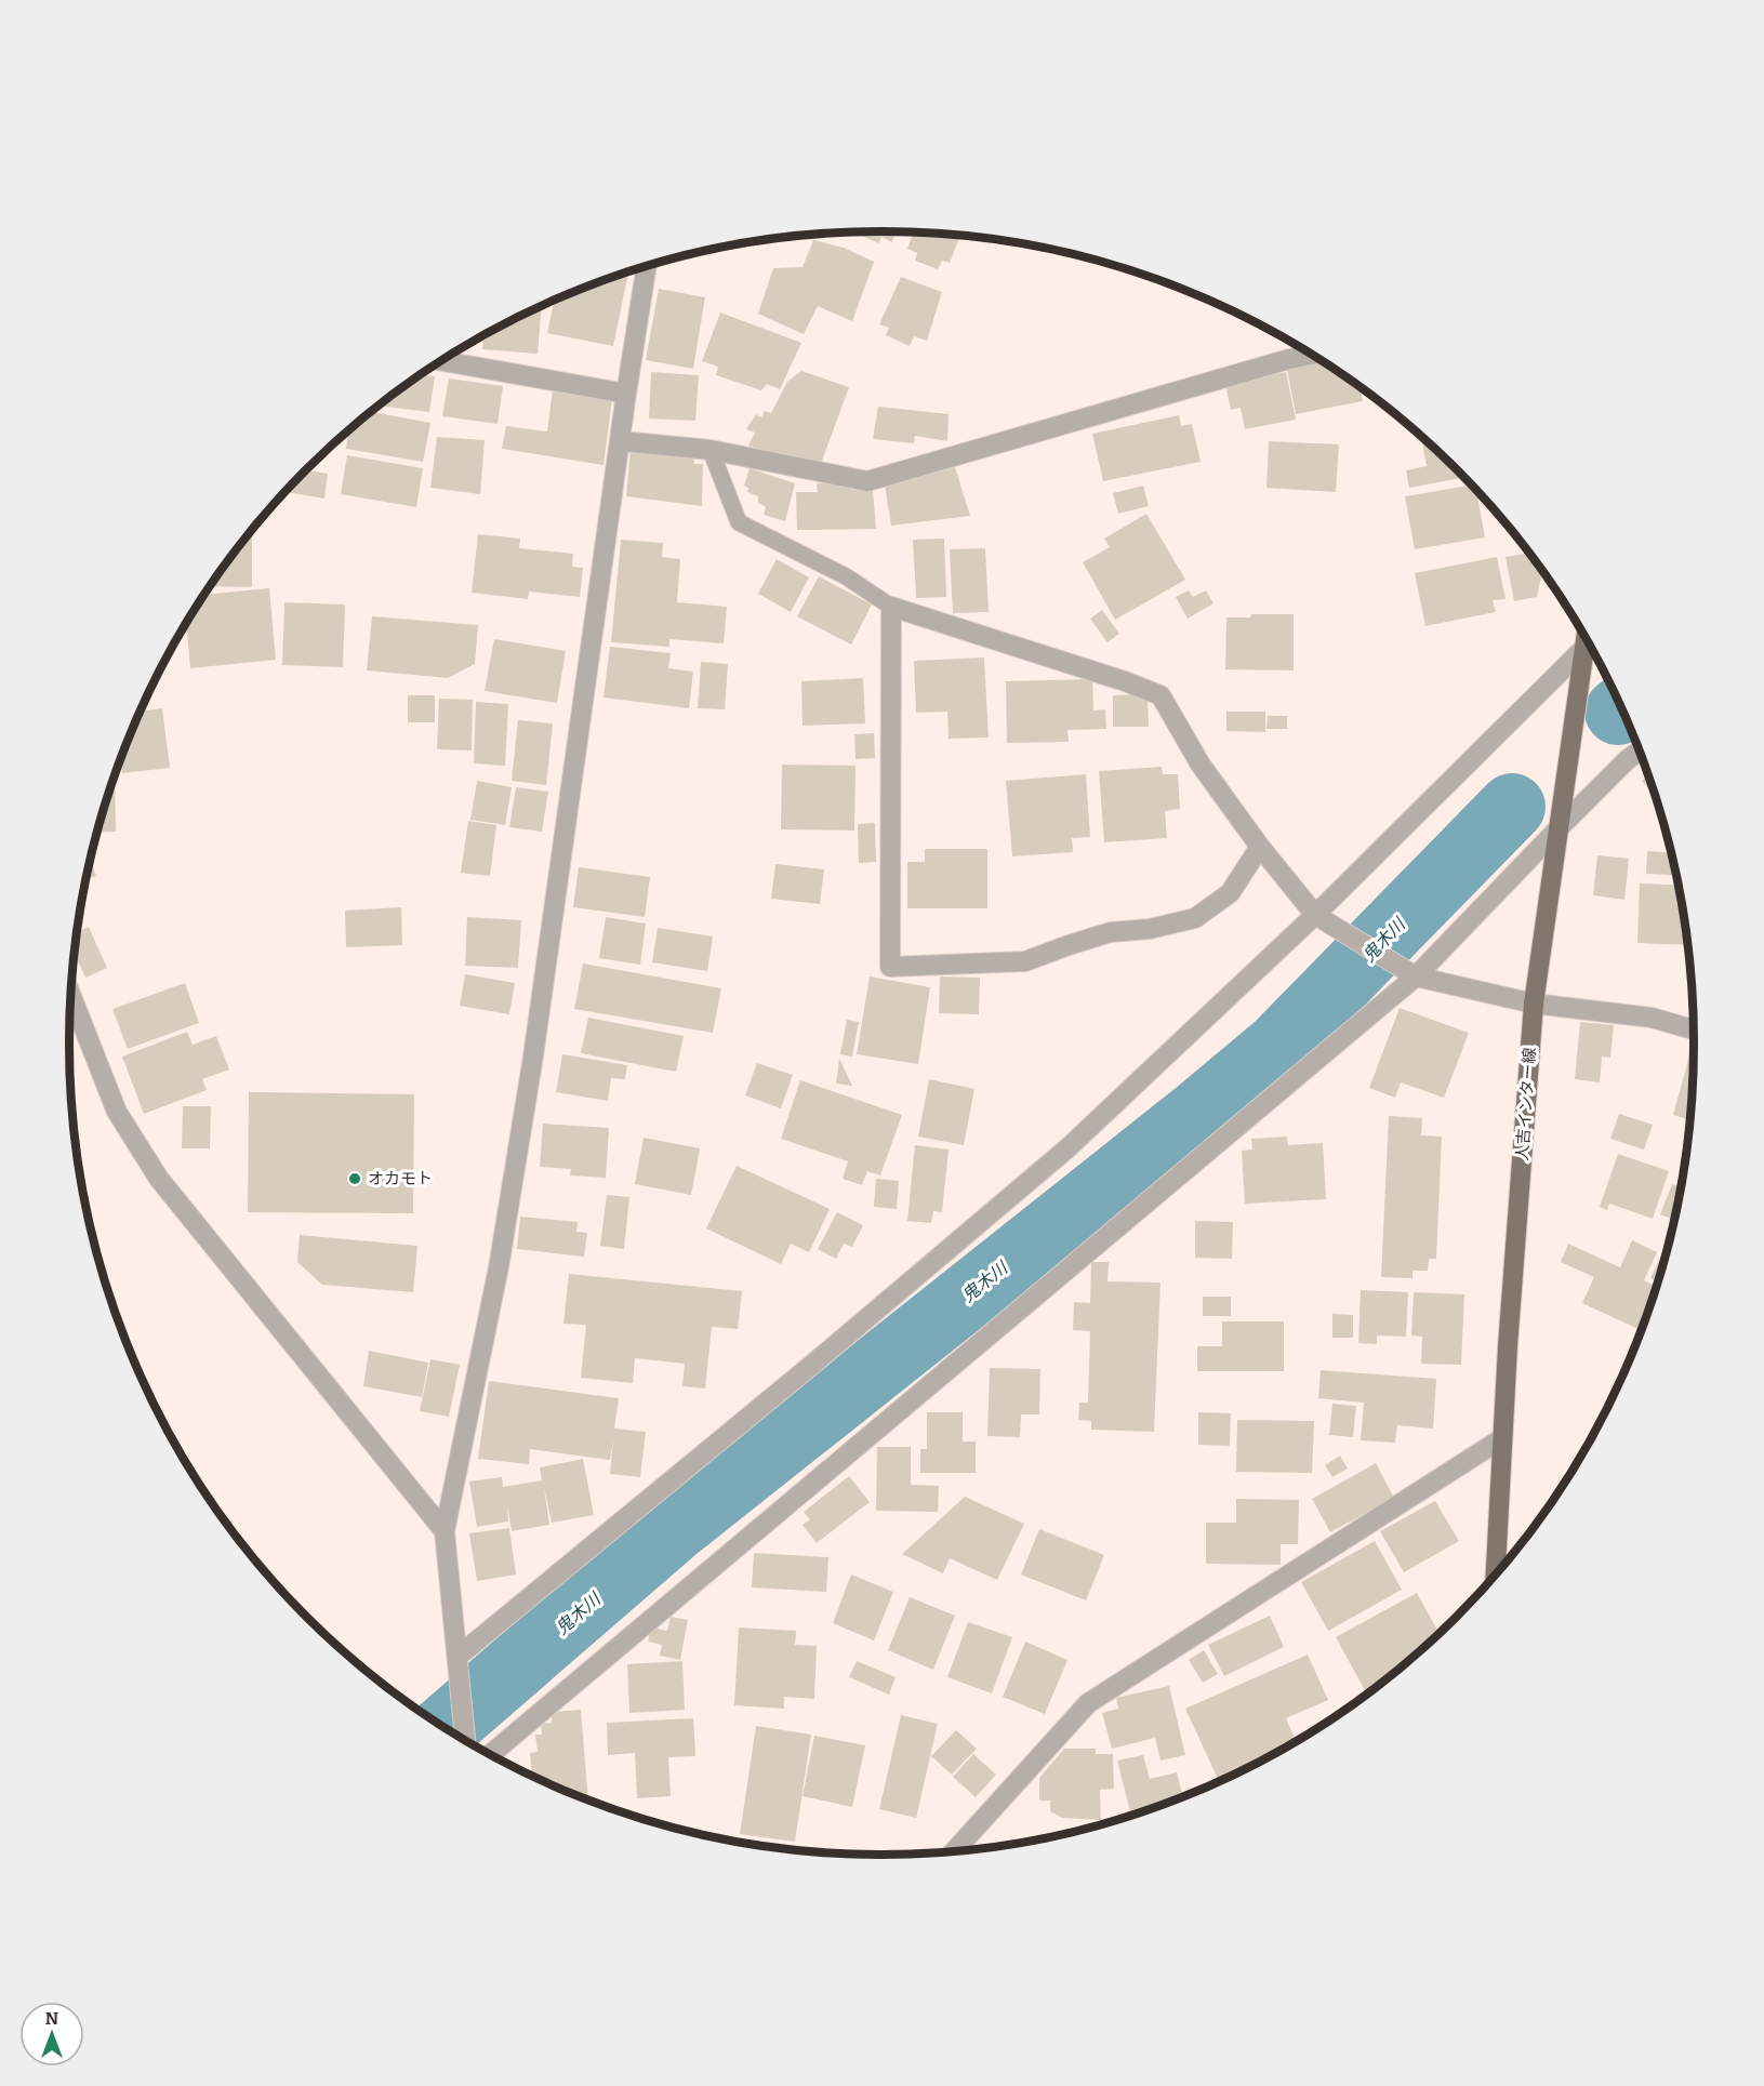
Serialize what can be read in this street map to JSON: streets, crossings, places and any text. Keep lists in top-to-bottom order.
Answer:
{
  "streets": {
    "main road": ["人吉インター線"]
  },
  "water": ["鬼木川"],
  "places": ["オカモト"],
  "north": "top"
}
